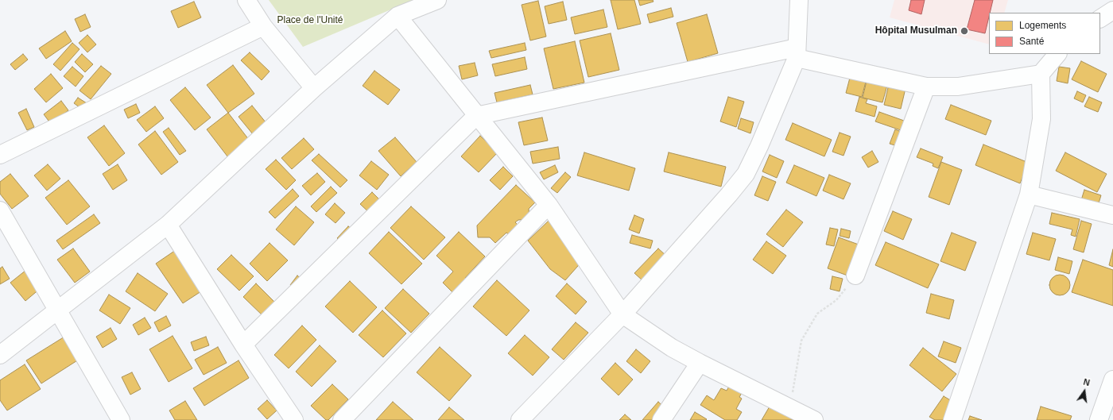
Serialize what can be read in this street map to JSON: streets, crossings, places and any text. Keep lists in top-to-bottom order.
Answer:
{
  "parks": ["Place de l'Unité"],
  "places": ["Hôpital Musulman"],
  "legend": ["Logements", "Santé"],
  "north": "top"
}
